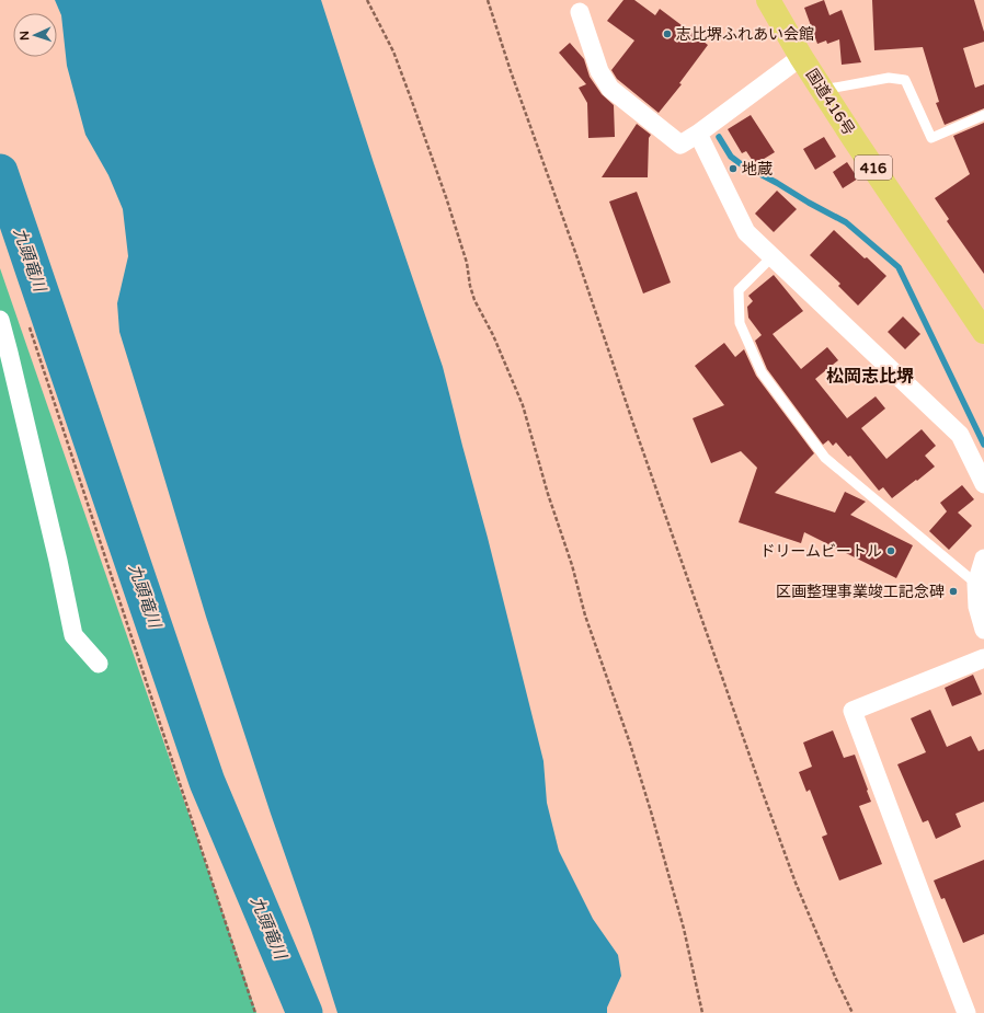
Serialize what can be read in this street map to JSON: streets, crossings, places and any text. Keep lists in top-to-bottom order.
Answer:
{
  "streets": {
    "highway": ["国道416号", "416"]
  },
  "districts": ["松岡志比堺"],
  "water": ["九頭竜川"],
  "places": [
    "志比堺ふれあい会館",
    "地蔵",
    "ドリームビートル",
    "区画整理事業竣工記念碑"
  ],
  "north": "left"
}
